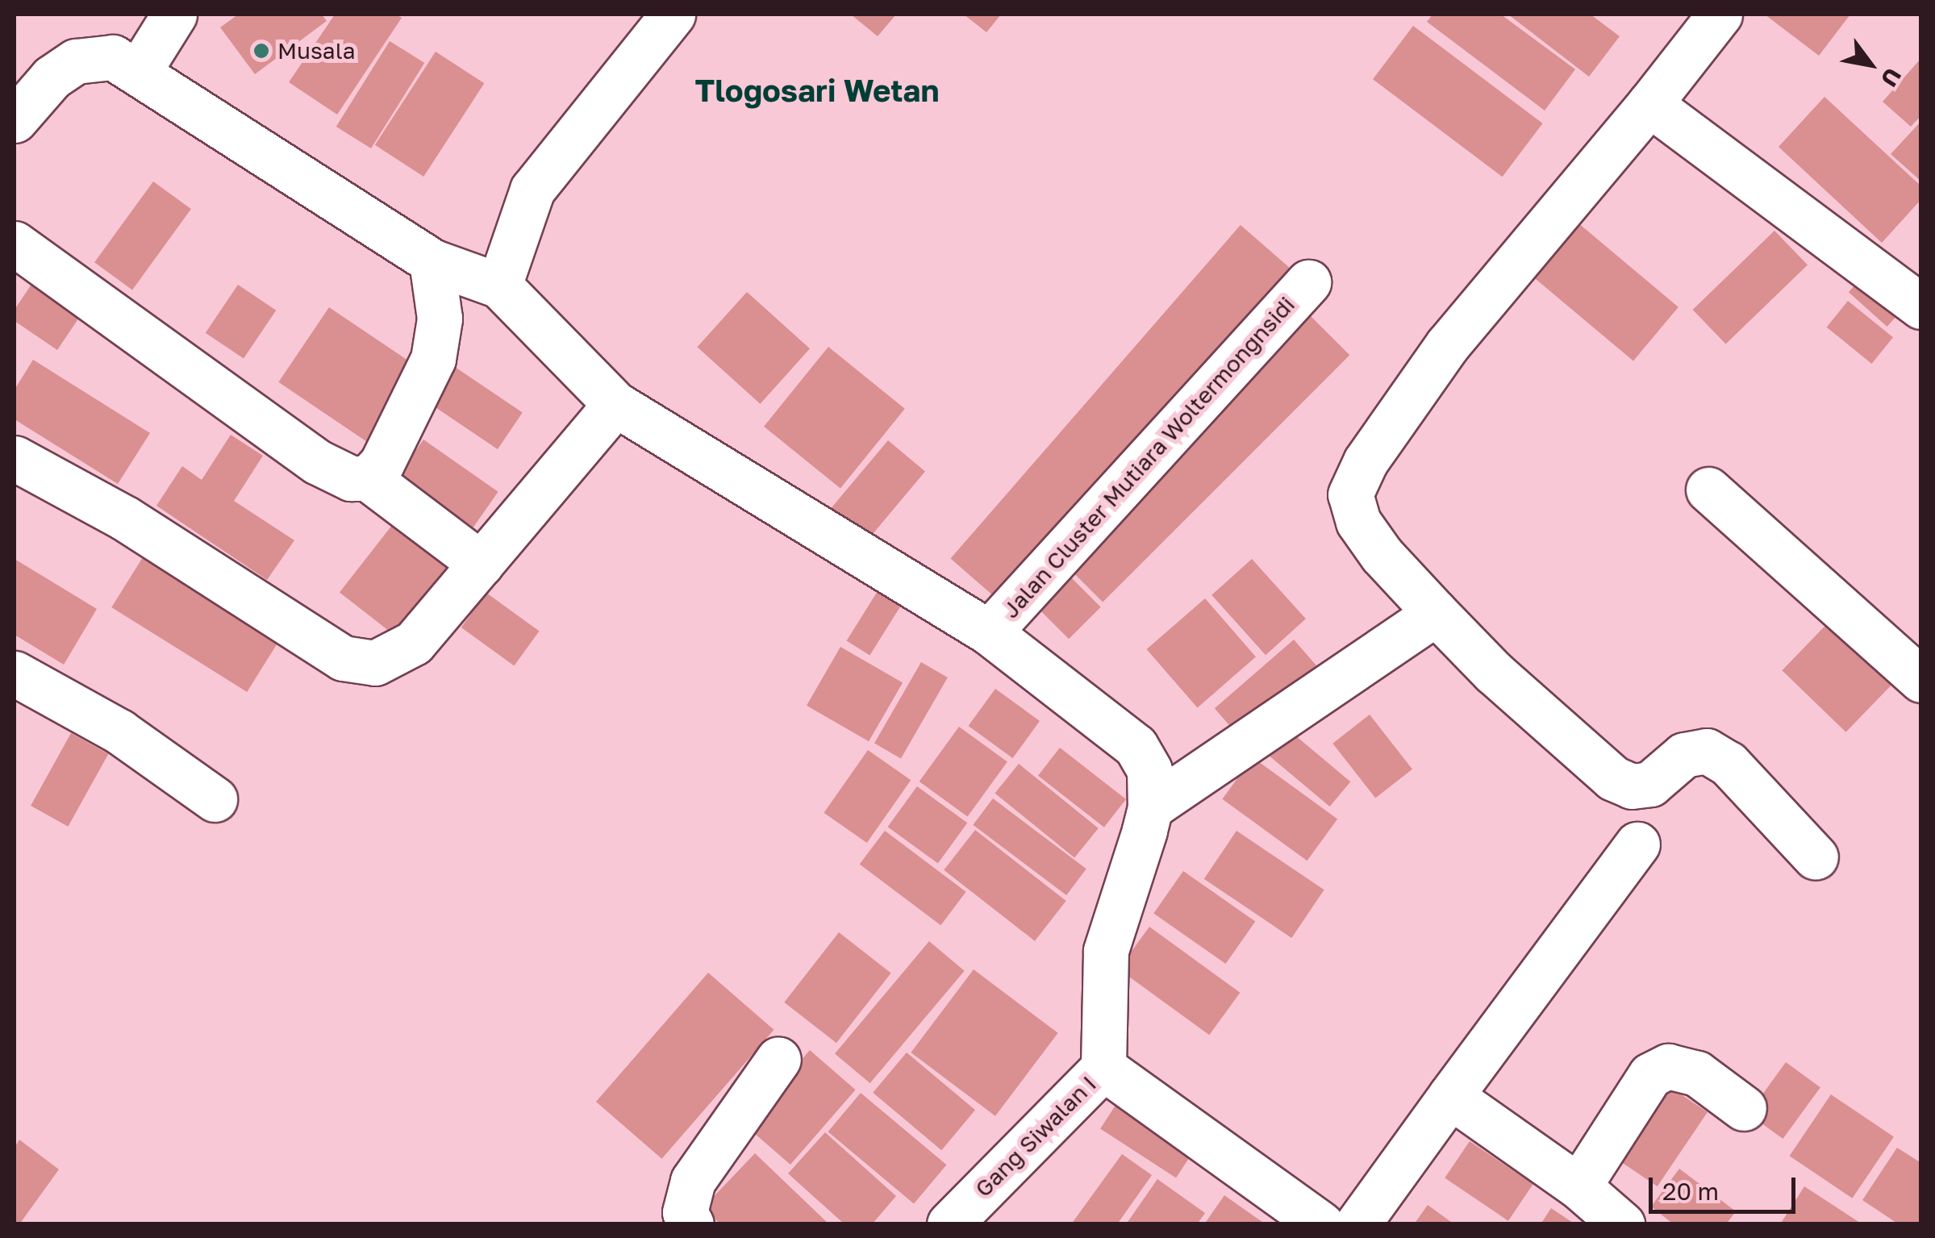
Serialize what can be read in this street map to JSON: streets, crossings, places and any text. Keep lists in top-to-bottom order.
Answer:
{
  "streets": {
    "street": ["Jalan Cluster Mutiara Woltermongnsidi", "Gang Siwalan I"]
  },
  "districts": ["Tlogosari Wetan"],
  "places": ["Musala"],
  "scale_bar": "20 m",
  "north": "bottom right"
}
